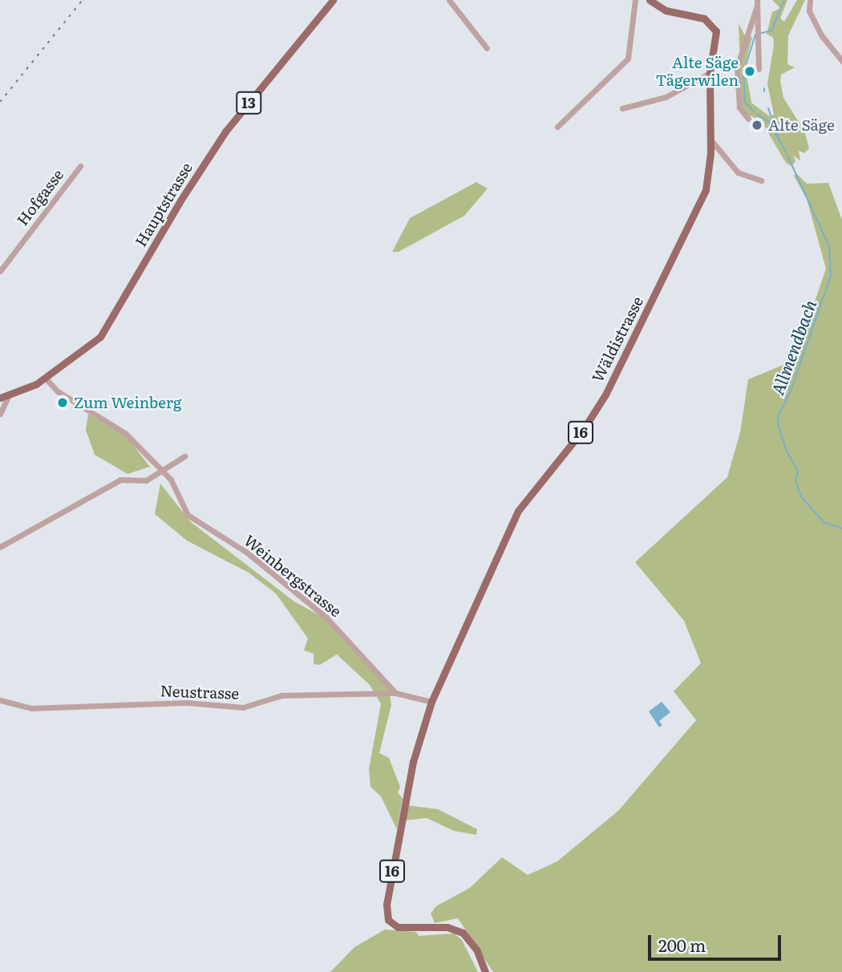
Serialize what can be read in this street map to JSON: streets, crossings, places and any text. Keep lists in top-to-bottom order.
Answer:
{
  "streets": {
    "main road": [
      "13",
      "Hauptstrasse",
      "Wäldistrasse",
      "16"
    ],
    "street": ["Hofgasse", "Weinbergstrasse", "Neustrasse"]
  },
  "crossings": [
    ["Hauptstrasse", "Weinbergstrasse"],
    ["Wäldistrasse", "16"],
    ["Wäldistrasse", "Neustrasse"],
    ["16", "Neustrasse"],
    ["Weinbergstrasse", "Neustrasse"]
  ],
  "water": ["Allmendbach"],
  "places": ["Alte Säge Tägerwilen", "Alte Säge", "Zum Weinberg"],
  "scale_bar": "200 m"
}
